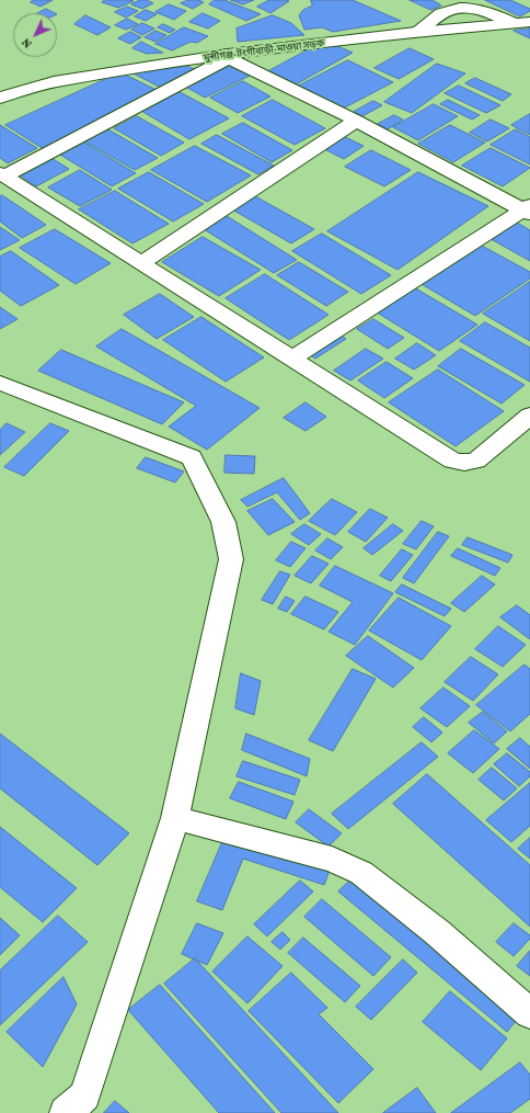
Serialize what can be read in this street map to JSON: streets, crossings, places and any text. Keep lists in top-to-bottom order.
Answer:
{
  "streets": {
    "street": ["মুন্সীগঞ্জ-টংগীবাড়ী-মাওয়া সড়ক"]
  },
  "north": "bottom left"
}
